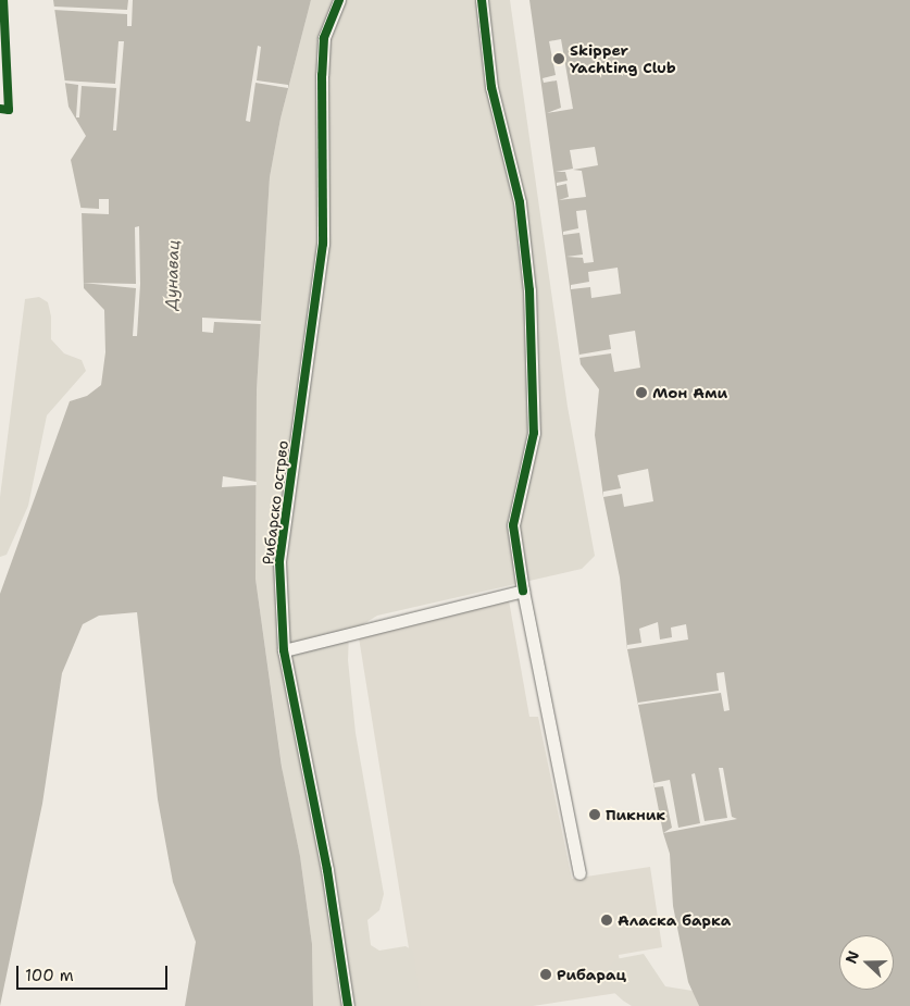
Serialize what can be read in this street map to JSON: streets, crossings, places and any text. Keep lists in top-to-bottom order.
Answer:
{
  "streets": {
    "street": ["Рибарско острво"]
  },
  "water": ["Дунавац"],
  "places": [
    "Skipper Yachting Club",
    "Мон Ами",
    "Пикник",
    "Аласка барка",
    "Рибарац"
  ],
  "scale_bar": "100 m",
  "north": "left"
}
